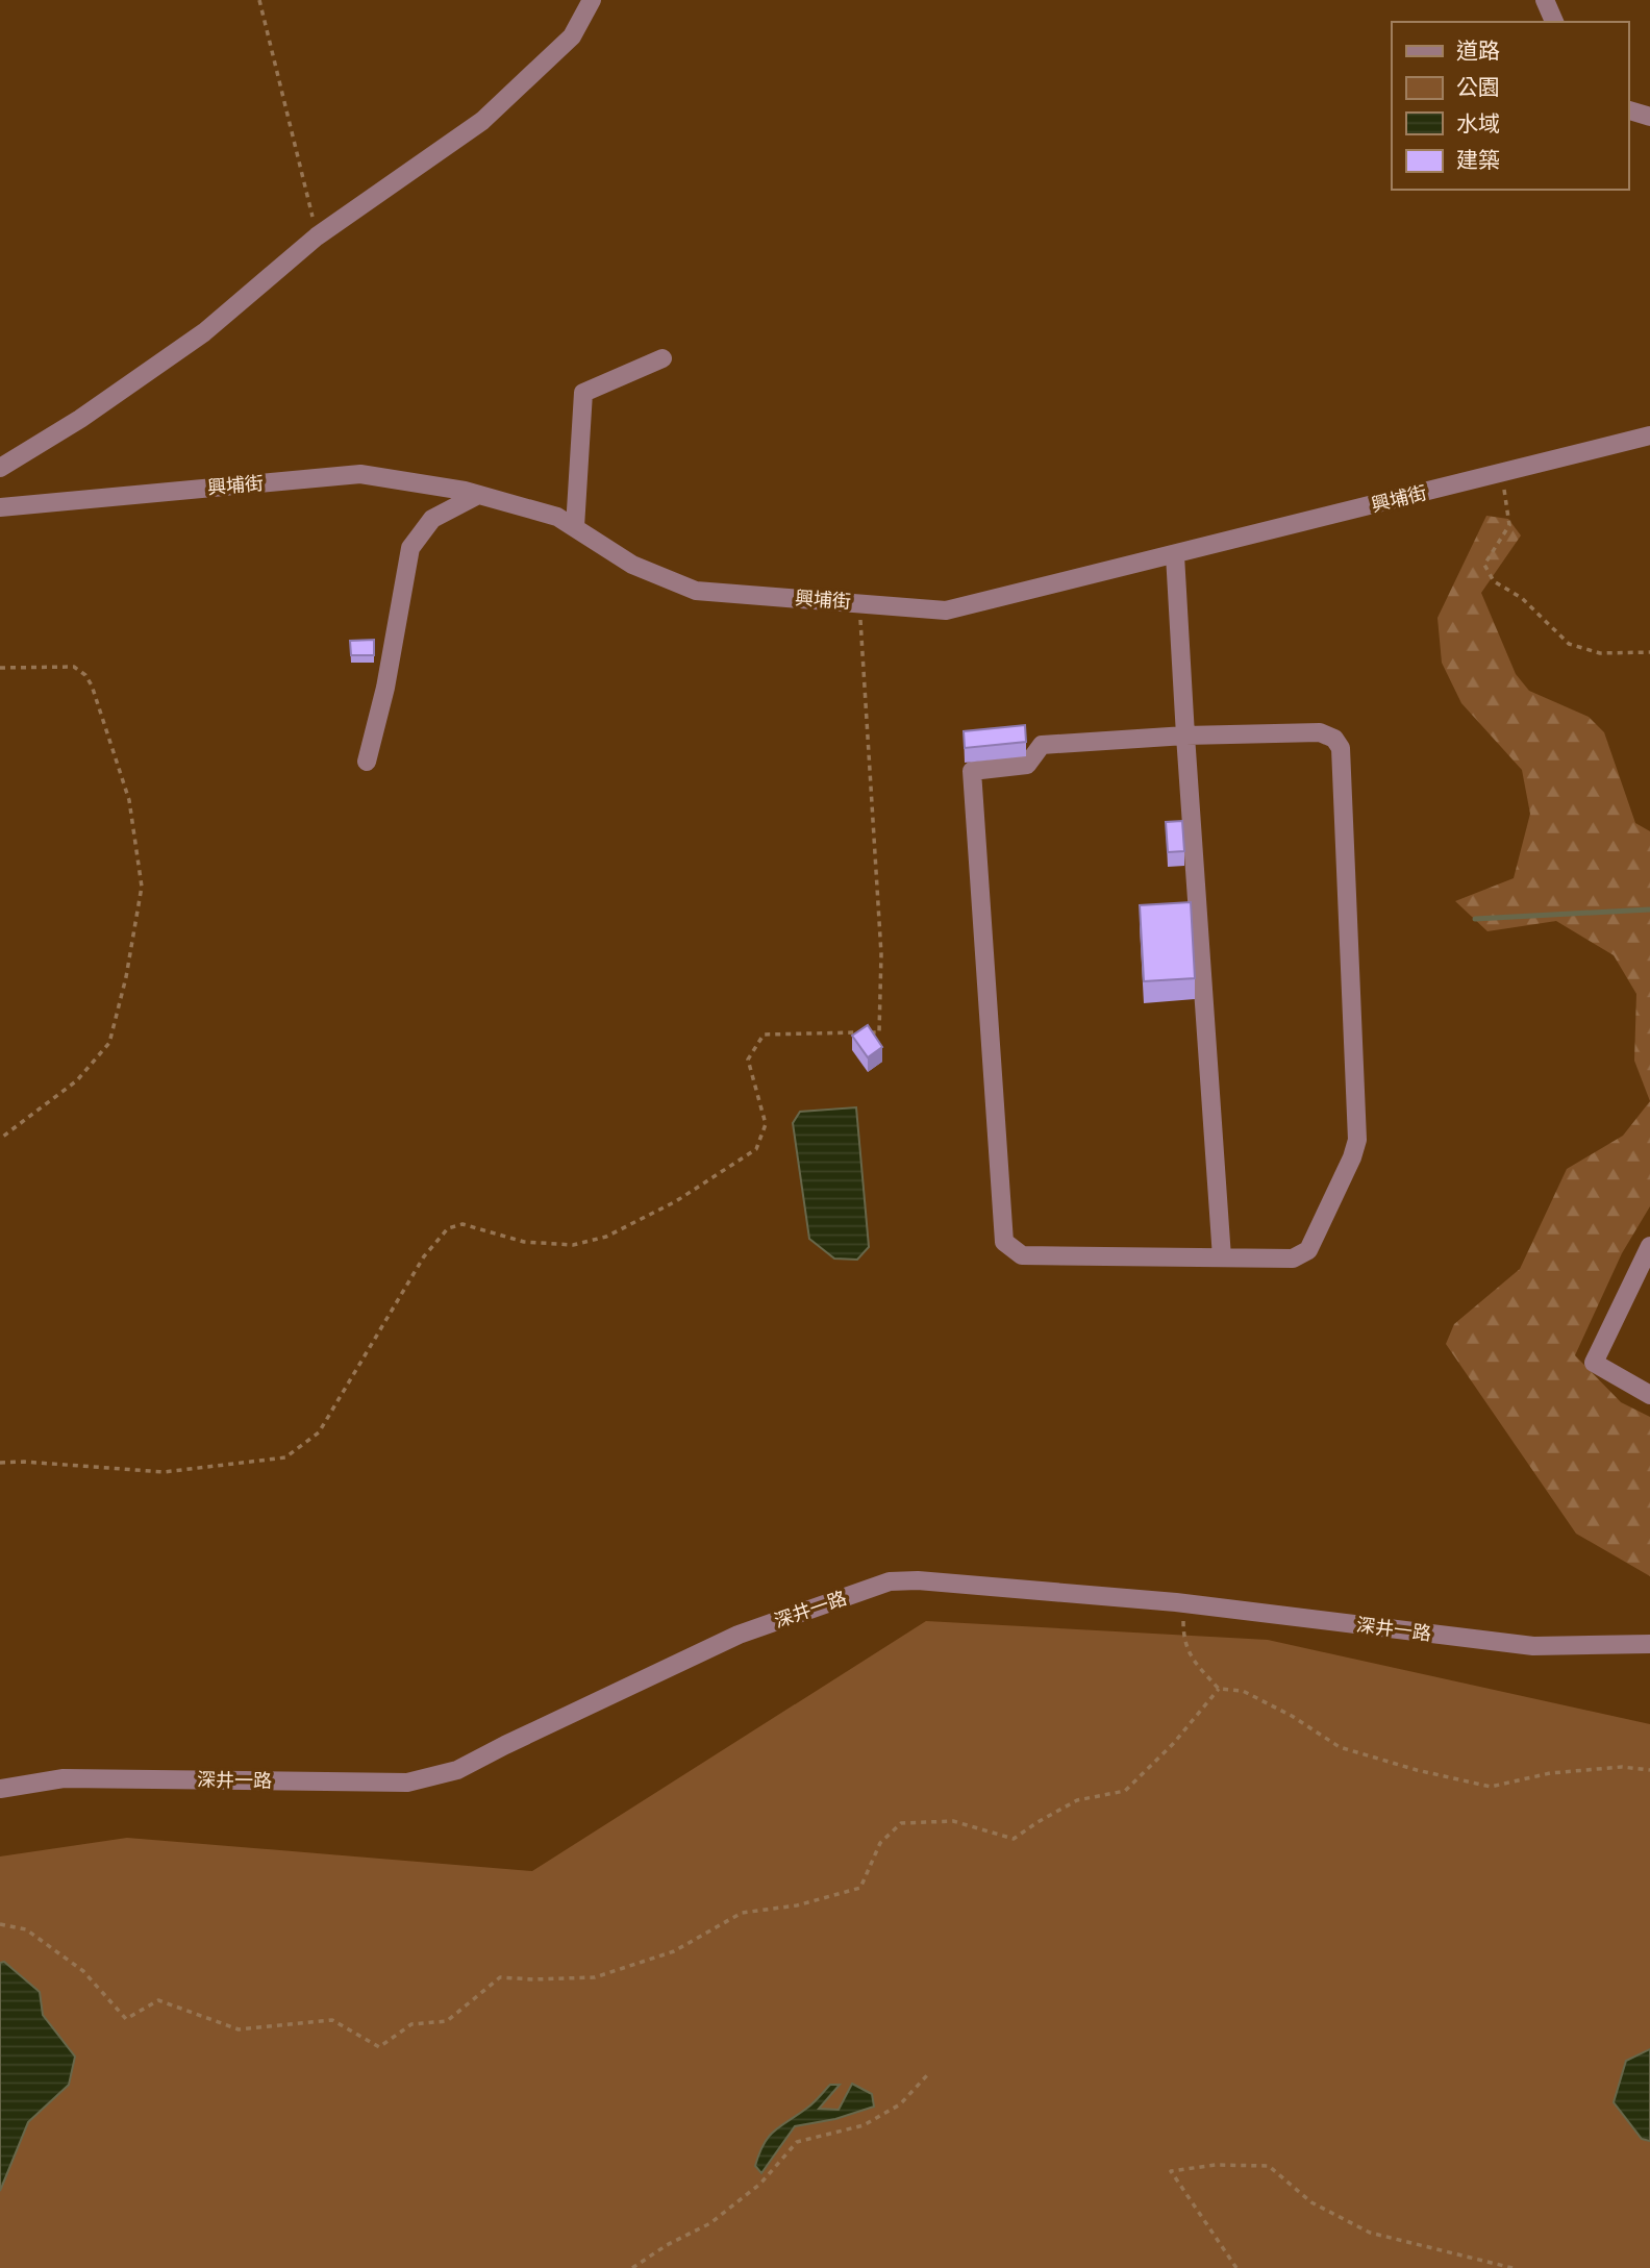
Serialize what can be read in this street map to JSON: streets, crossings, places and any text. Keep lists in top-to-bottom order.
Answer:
{
  "streets": {
    "street": ["興埔街", "深井一路"]
  },
  "legend": [
    "道路",
    "公園",
    "水域",
    "建築"
  ]
}
